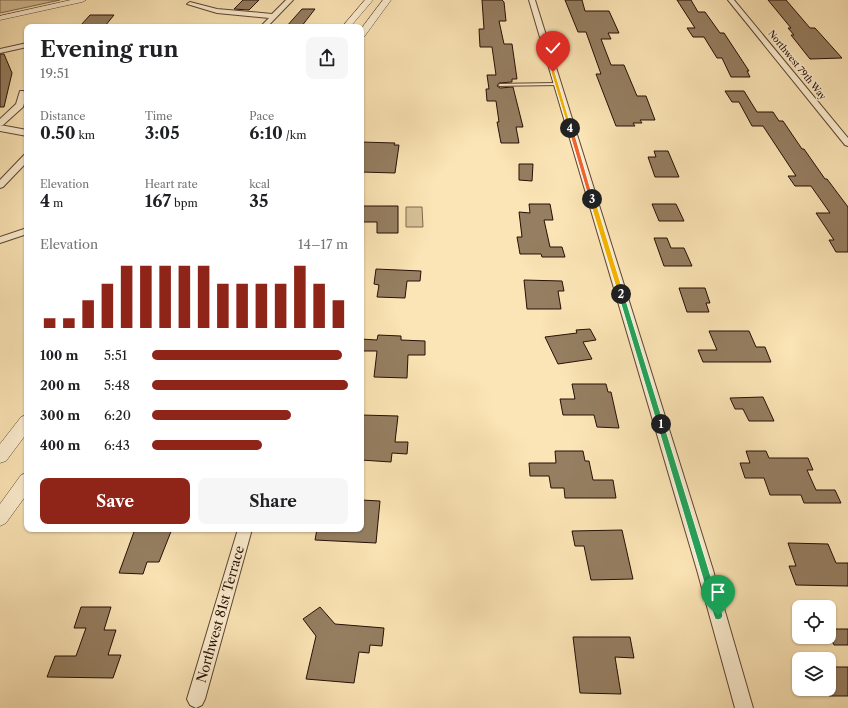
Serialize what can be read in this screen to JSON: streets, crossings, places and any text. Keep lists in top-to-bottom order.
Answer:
{
  "streets": {
    "street": ["Northwest 79th Way", "Northwest 81st Terrace"]
  },
  "page": {
    "heading": ["Evening run", "19:51"],
    "stats": [
      ["Distance", "0.50 km"],
      ["Time", "3:05"],
      ["Pace", "6:10 /km"],
      ["Elevation", "4 m"],
      ["Heart rate", "167 bpm"],
      ["kcal", "35"]
    ],
    "pins": [
      "4",
      "3",
      "2",
      "1"
    ],
    "chart": ["Elevation", "14–17 m"],
    "list": [
      {
        "name": "100 m",
        "note": "5:51"
      },
      {
        "name": "200 m",
        "note": "5:48"
      },
      {
        "name": "300 m",
        "note": "6:20"
      },
      {
        "name": "400 m",
        "note": "6:43"
      }
    ],
    "buttons": ["Save", "Share"]
  }
}
